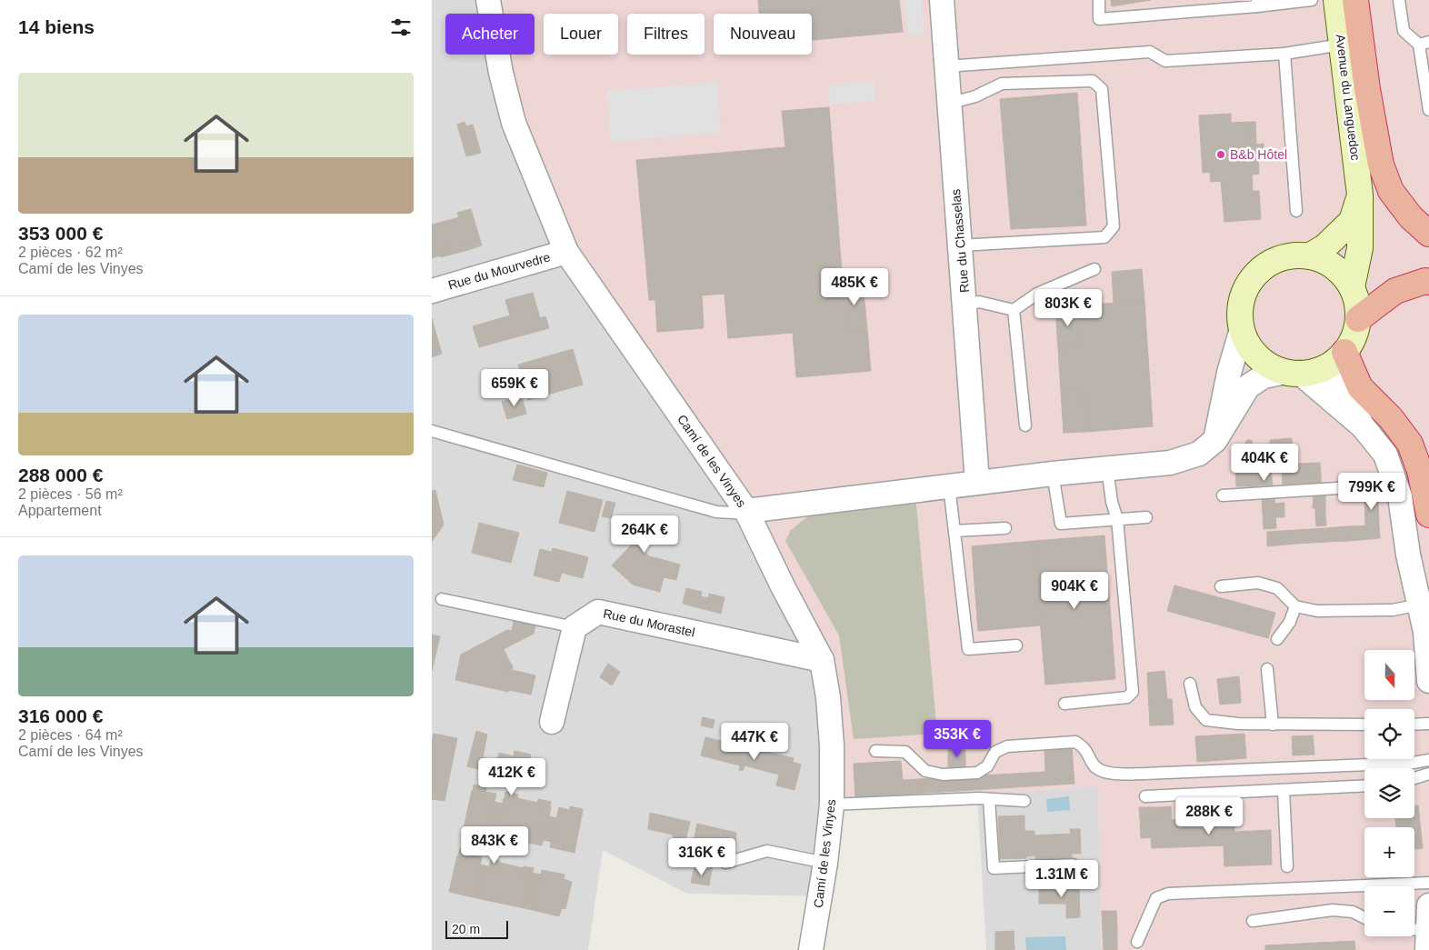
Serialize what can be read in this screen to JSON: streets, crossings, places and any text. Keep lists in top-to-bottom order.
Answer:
{
  "streets": {
    "main road": ["Avenue du Languedoc"],
    "street": [
      "Rue du Chasselas",
      "Rue du Mourvedre",
      "Camí de les Vinyes",
      "Rue du Morastel"
    ]
  },
  "crossings": [
    ["Rue du Mourvedre", "Camí de les Vinyes"],
    ["Camí de les Vinyes", "Rue du Morastel"]
  ],
  "places": ["B&b Hôtel"],
  "scale_bar": "20 m",
  "north": "bottom",
  "page": {
    "heading": "14 biens",
    "chip": [
      "Acheter",
      "Louer",
      "Filtres",
      "Nouveau"
    ],
    "list": [
      {
        "name": "353 000 €",
        "note": "2 pièces · 62 m² · Camí de les Vinyes"
      },
      {
        "name": "288 000 €",
        "note": "2 pièces · 56 m² · Appartement"
      },
      {
        "name": "316 000 €",
        "note": "2 pièces · 64 m² · Camí de les Vinyes"
      }
    ],
    "price": [
      "485K €",
      "803K €",
      "659K €",
      "404K €",
      "799K €",
      "264K €",
      "904K €",
      "353K €",
      "447K €",
      "412K €",
      "288K €",
      "843K €",
      "316K €",
      "1.31M €"
    ],
    "map_buttons": ["+", "−"],
    "scale": "20 m"
  }
}
